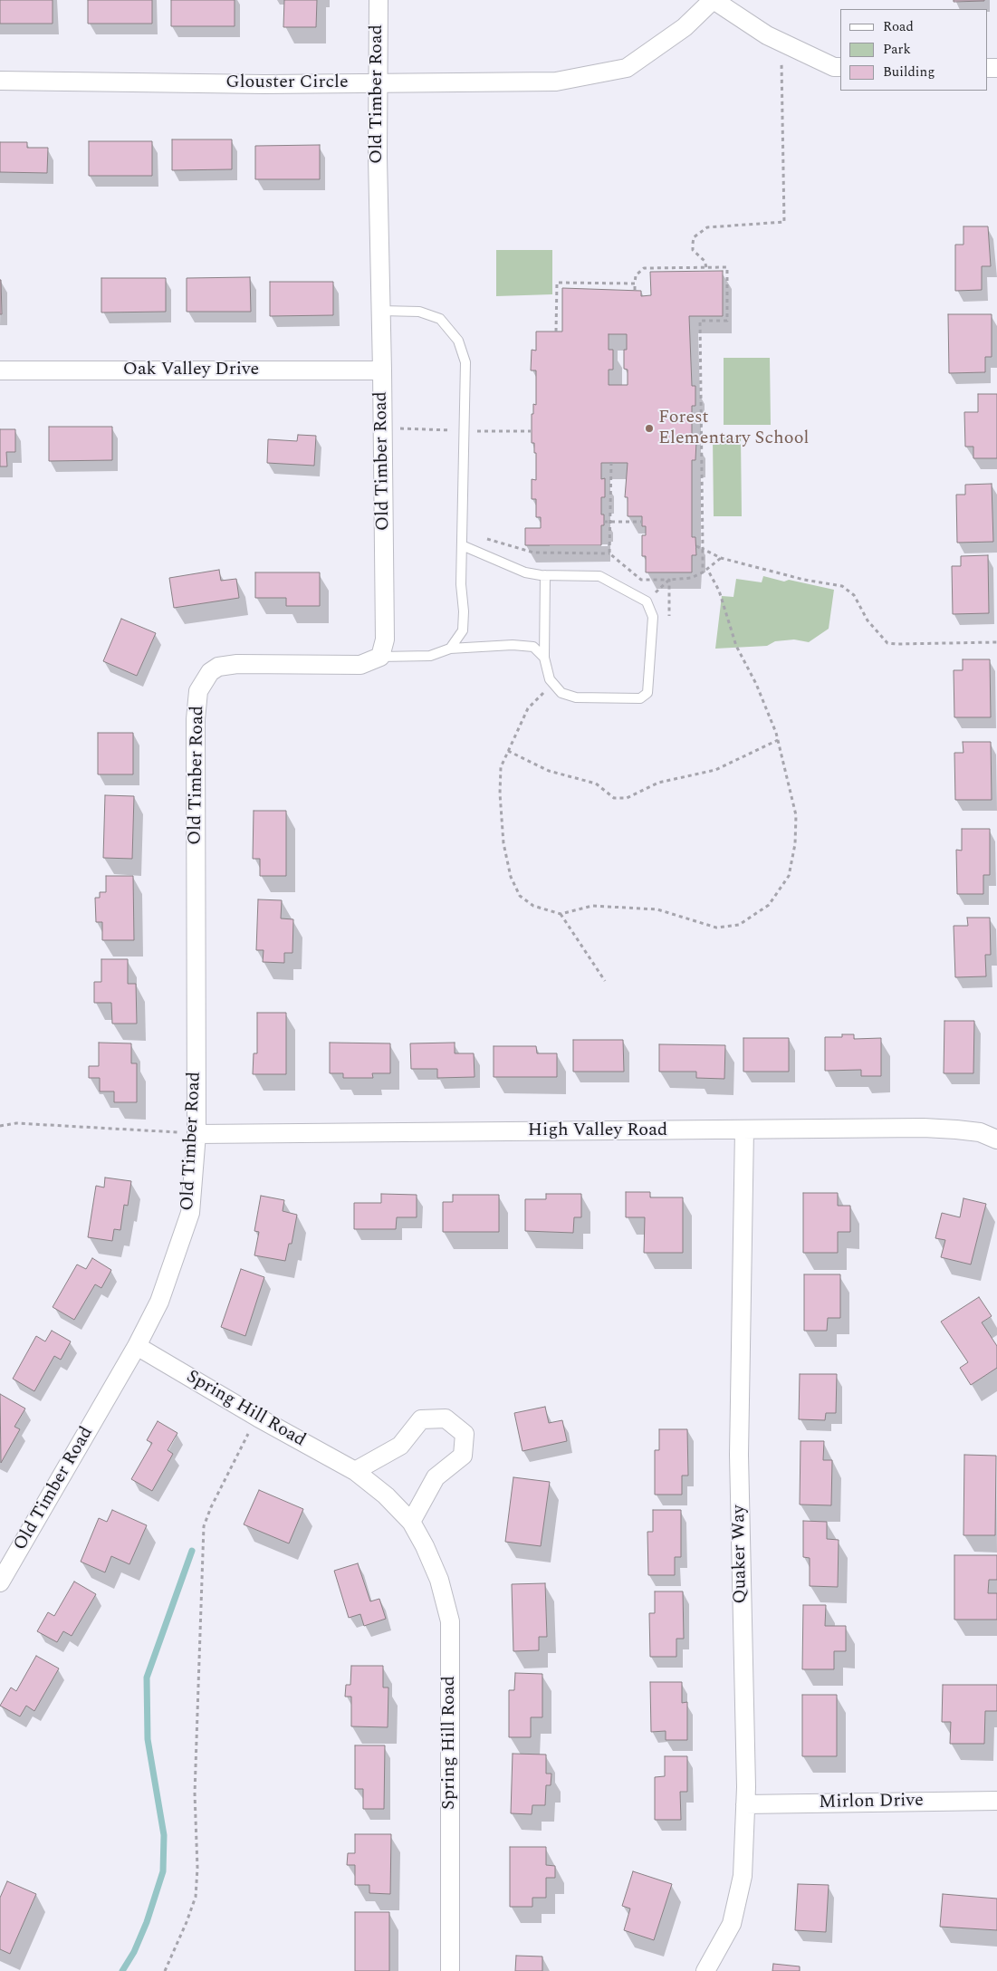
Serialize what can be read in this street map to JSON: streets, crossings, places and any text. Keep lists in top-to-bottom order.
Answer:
{
  "streets": {
    "street": [
      "Glouster Circle",
      "Old Timber Road",
      "Oak Valley Drive",
      "High Valley Road",
      "Spring Hill Road",
      "Quaker Way",
      "Mirlon Drive"
    ]
  },
  "crossings": [
    ["Glouster Circle", "Old Timber Road"],
    ["Old Timber Road", "Oak Valley Drive"],
    ["Old Timber Road", "High Valley Road"],
    ["Old Timber Road", "Spring Hill Road"],
    ["High Valley Road", "Quaker Way"],
    ["Quaker Way", "Mirlon Drive"]
  ],
  "places": ["Forest Elementary School"],
  "legend": ["Road", "Park", "Building"]
}
